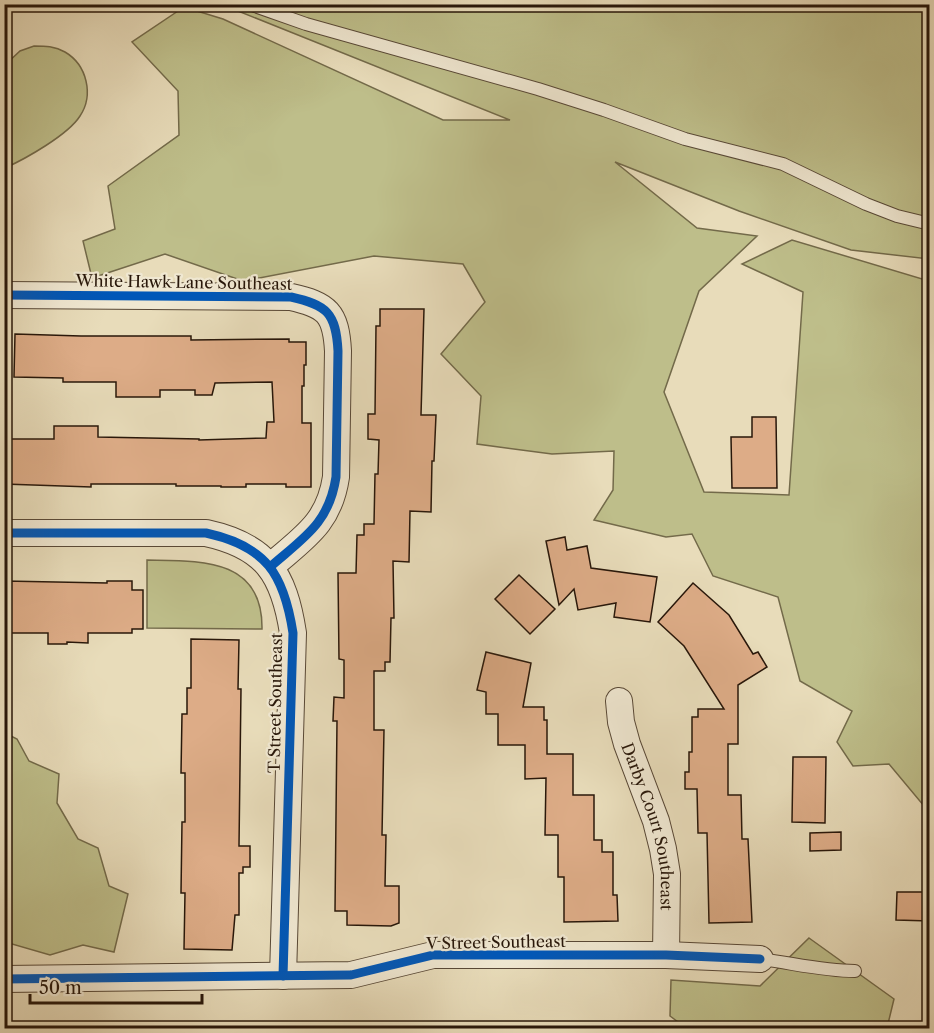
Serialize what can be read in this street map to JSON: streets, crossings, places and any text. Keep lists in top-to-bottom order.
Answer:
{
  "streets": {
    "street": [
      "White Hawk Lane Southeast",
      "T Street Southeast",
      "Darby Court Southeast",
      "V Street Southeast"
    ]
  },
  "crossings": [
    ["White Hawk Lane Southeast", "T Street Southeast"],
    ["T Street Southeast", "V Street Southeast"],
    ["Darby Court Southeast", "V Street Southeast"]
  ],
  "scale_bar": "50 m"
}
